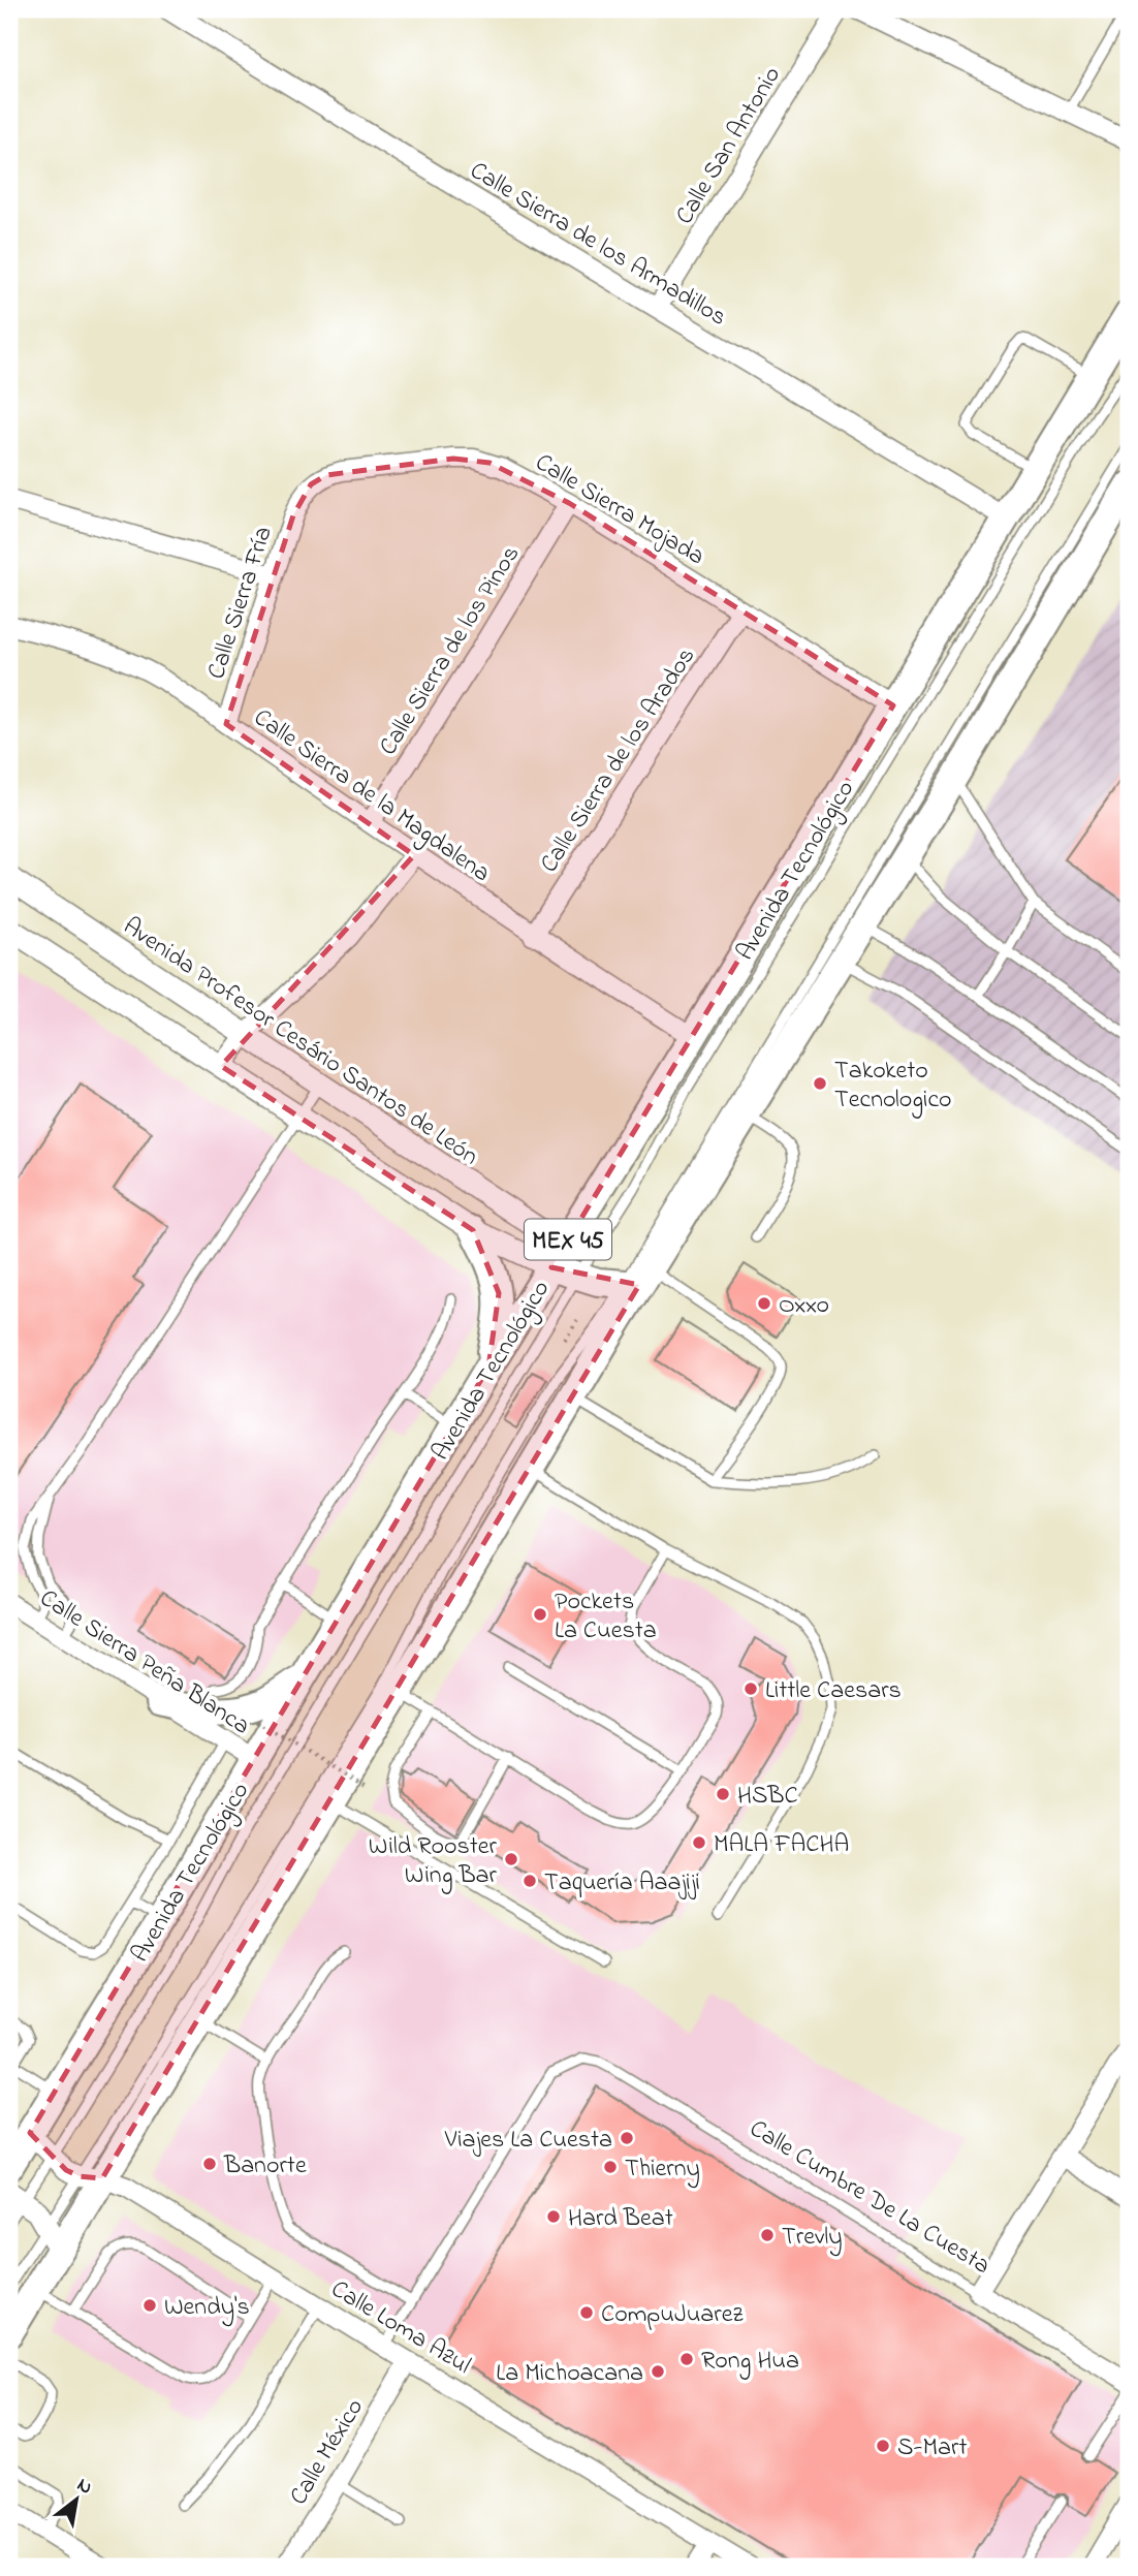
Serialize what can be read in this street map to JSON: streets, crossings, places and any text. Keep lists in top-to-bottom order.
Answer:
{
  "streets": {
    "main road": ["Avenida Tecnológico", "MEX 45"],
    "street": [
      "Calle San Antonio",
      "Calle Sierra de los Armadillos",
      "Calle Sierra Mojada",
      "Calle Sierra Fría",
      "Calle Sierra de los Pinos",
      "Calle Sierra de los Arados",
      "Calle Sierra de la Magdalena",
      "Avenida Profesor Cesário Santos de León",
      "Calle Sierra Peña Blanca",
      "Calle Cumbre De La Cuesta",
      "Calle Loma Azul",
      "Calle México"
    ]
  },
  "crossings": [
    ["Calle San Antonio", "Calle Sierra de los Armadillos"],
    ["Calle Sierra de los Armadillos", "Avenida Tecnológico"],
    ["Calle Sierra Mojada", "Calle Sierra Fría"],
    ["Calle Sierra Mojada", "Calle Sierra de los Pinos"],
    ["Calle Sierra Mojada", "Calle Sierra de los Arados"],
    ["Calle Sierra Mojada", "Avenida Tecnológico"],
    ["Calle Sierra Fría", "Calle Sierra de la Magdalena"],
    ["Calle Sierra de los Pinos", "Calle Sierra de la Magdalena"],
    ["Calle Sierra de los Arados", "Calle Sierra de la Magdalena"],
    ["Calle Sierra de la Magdalena", "Avenida Tecnológico"],
    ["Avenida Tecnológico", "Avenida Profesor Cesário Santos de León"],
    ["Avenida Tecnológico", "Calle Sierra Peña Blanca"],
    ["Avenida Tecnológico", "Calle Loma Azul"],
    ["Calle Loma Azul", "Calle México"]
  ],
  "places": [
    "Takoketo Tecnologico",
    "Oxxo",
    "Pockets La Cuesta",
    "Little Caesars",
    "HSBC",
    "MALA FACHA",
    "Wild Rooster Wing Bar",
    "Taquería Aaajiji",
    "Viajes La Cuesta",
    "Banorte",
    "Thierny",
    "Hard Beat",
    "Trevly",
    "Wendy's",
    "CompuJuarez",
    "Rong Hua",
    "La Michoacana",
    "S-Mart"
  ],
  "north": "top right"
}
